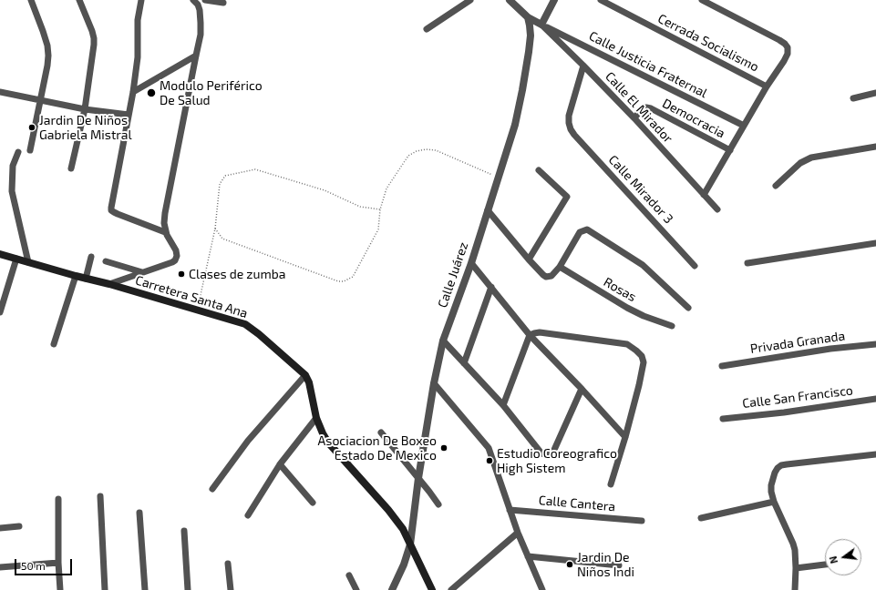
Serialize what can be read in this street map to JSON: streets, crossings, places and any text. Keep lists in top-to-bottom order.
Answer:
{
  "streets": {
    "main road": ["Carretera Santa Ana"],
    "street": [
      "Cerrada Socialismo",
      "Calle Justicia Fraternal",
      "Calle El Mirador",
      "Democracia",
      "Calle Mirador 3",
      "Calle Juárez",
      "Rosas",
      "Privada Granada",
      "Calle San Francisco",
      "Calle Cantera"
    ]
  },
  "crossings": [
    ["Calle Justicia Fraternal", "Calle El Mirador"],
    ["Calle El Mirador", "Democracia"],
    ["Calle El Mirador", "Calle Mirador 3"],
    ["Calle Juárez", "Carretera Santa Ana"]
  ],
  "places": [
    "Modulo Periférico De Salud",
    "Jardin De Niños Gabriela Mistral",
    "Clases de zumba",
    "Asociacion De Boxeo Estado De Mexico",
    "Estudio Coreografico High Sistem",
    "Jardin De Niños Indi"
  ],
  "scale_bar": "50 m",
  "north": "left"
}
